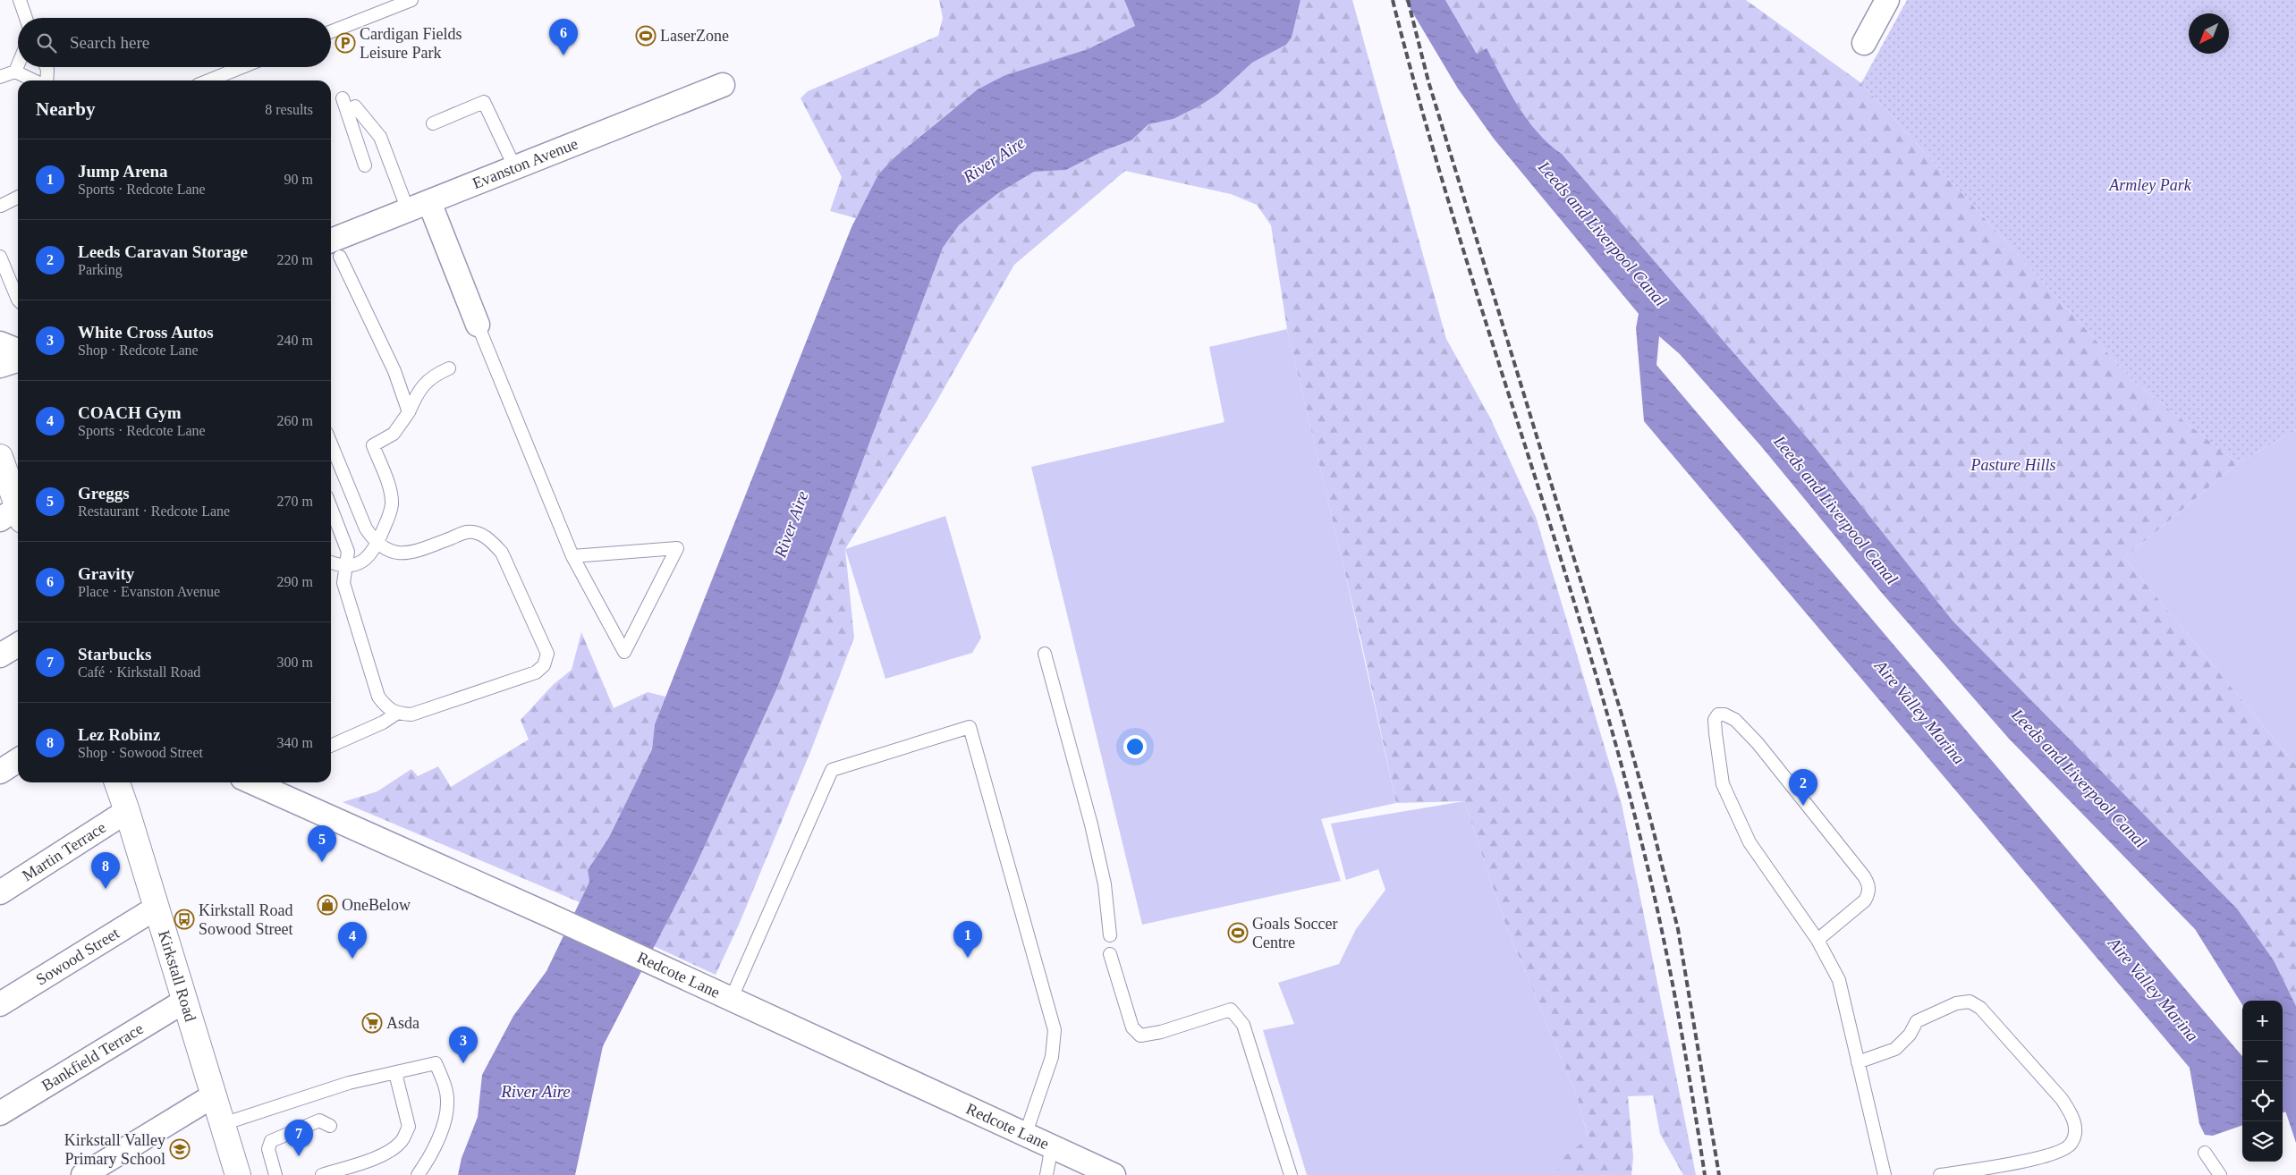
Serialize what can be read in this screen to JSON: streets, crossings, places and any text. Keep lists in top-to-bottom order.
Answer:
{
  "streets": {
    "main road": ["Kirkstall Road"],
    "street": [
      "Evanston Avenue",
      "Martin Terrace",
      "Sowood Street",
      "Redcote Lane",
      "Bankfield Terrace"
    ]
  },
  "crossings": [
    ["Martin Terrace", "Kirkstall Road"],
    ["Sowood Street", "Kirkstall Road"],
    ["Kirkstall Road", "Bankfield Terrace"]
  ],
  "water": ["River Aire", "Leeds and Liverpool Canal", "Aire Valley Marina"],
  "parks": ["Armley Park", "Pasture Hills"],
  "places": {
    "sports": ["LaserZone", "Goals Soccer Centre"],
    "parking": ["Cardigan Fields Leisure Park"],
    "shop": ["OneBelow"],
    "bus stop": ["Kirkstall Road Sowood Street"],
    "supermarket": ["Asda"],
    "school or university": ["Kirkstall Valley Primary School"]
  },
  "north": "bottom left",
  "page": {
    "search": "Search here",
    "pins": [
      "6",
      "2",
      "5",
      "8",
      "1",
      "4",
      "3",
      "7"
    ],
    "heading": ["Nearby", "8 results"],
    "list": [
      {
        "mark": "1",
        "name": "Jump Arena",
        "note": "Sports · Redcote Lane",
        "value": "90 m"
      },
      {
        "mark": "2",
        "name": "Leeds Caravan Storage",
        "note": "Parking",
        "value": "220 m"
      },
      {
        "mark": "3",
        "name": "White Cross Autos",
        "note": "Shop · Redcote Lane",
        "value": "240 m"
      },
      {
        "mark": "4",
        "name": "COACH Gym",
        "note": "Sports · Redcote Lane",
        "value": "260 m"
      },
      {
        "mark": "5",
        "name": "Greggs",
        "note": "Restaurant · Redcote Lane",
        "value": "270 m"
      },
      {
        "mark": "6",
        "name": "Gravity",
        "note": "Place · Evanston Avenue",
        "value": "290 m"
      },
      {
        "mark": "7",
        "name": "Starbucks",
        "note": "Café · Kirkstall Road",
        "value": "300 m"
      },
      {
        "mark": "8",
        "name": "Lez Robinz",
        "note": "Shop · Sowood Street",
        "value": "340 m"
      }
    ],
    "map_buttons": ["+", "−"]
  }
}
